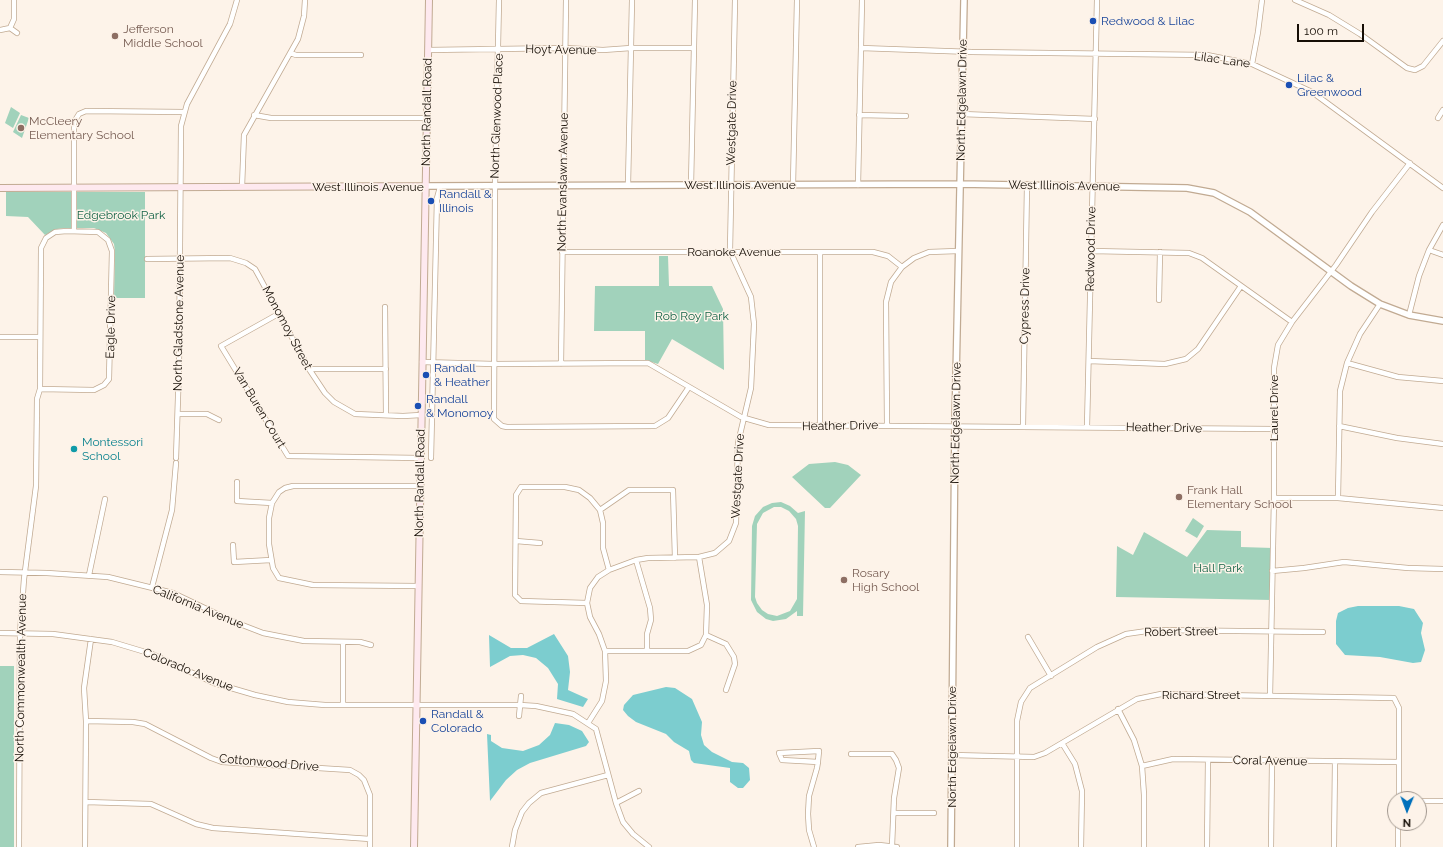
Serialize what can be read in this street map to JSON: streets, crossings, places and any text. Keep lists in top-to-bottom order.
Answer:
{
  "streets": {
    "main road": ["North Randall Road", "West Illinois Avenue"],
    "street": [
      "Hoyt Avenue",
      "Lilac Lane",
      "North Edgelawn Drive",
      "North Glenwood Place",
      "Westgate Drive",
      "North Evanslawn Avenue",
      "Redwood Drive",
      "Roanoke Avenue",
      "Cypress Drive",
      "North Gladstone Avenue",
      "Eagle Drive",
      "Monomoy Street",
      "Van Buren Court",
      "Laurel Drive",
      "Heather Drive",
      "California Avenue",
      "Robert Street",
      "Colorado Avenue",
      "North Commonwealth Avenue",
      "Richard Street",
      "Coral Avenue",
      "Cottonwood Drive"
    ]
  },
  "crossings": [
    ["Hoyt Avenue", "North Randall Road"],
    ["Hoyt Avenue", "North Glenwood Place"],
    ["Hoyt Avenue", "North Evanslawn Avenue"],
    ["Lilac Lane", "North Edgelawn Drive"],
    ["Lilac Lane", "Redwood Drive"],
    ["Lilac Lane", "Laurel Drive"],
    ["North Edgelawn Drive", "West Illinois Avenue"],
    ["North Edgelawn Drive", "Heather Drive"],
    ["North Edgelawn Drive", "Richard Street"],
    ["North Randall Road", "West Illinois Avenue"],
    ["North Randall Road", "Monomoy Street"],
    ["North Randall Road", "Van Buren Court"],
    ["North Randall Road", "Heather Drive"],
    ["North Randall Road", "Colorado Avenue"],
    ["North Glenwood Place", "West Illinois Avenue"],
    ["North Glenwood Place", "Heather Drive"],
    ["Westgate Drive", "West Illinois Avenue"],
    ["Westgate Drive", "Roanoke Avenue"],
    ["Westgate Drive", "Heather Drive"],
    ["North Evanslawn Avenue", "West Illinois Avenue"],
    ["North Evanslawn Avenue", "Roanoke Avenue"],
    ["North Evanslawn Avenue", "Heather Drive"],
    ["West Illinois Avenue", "Redwood Drive"],
    ["West Illinois Avenue", "Cypress Drive"],
    ["West Illinois Avenue", "North Gladstone Avenue"],
    ["West Illinois Avenue", "Laurel Drive"],
    ["Redwood Drive", "Heather Drive"],
    ["Cypress Drive", "Heather Drive"],
    ["North Gladstone Avenue", "Monomoy Street"],
    ["North Gladstone Avenue", "California Avenue"],
    ["Eagle Drive", "North Commonwealth Avenue"],
    ["Monomoy Street", "Van Buren Court"],
    ["Laurel Drive", "Heather Drive"],
    ["Laurel Drive", "Robert Street"],
    ["Laurel Drive", "Richard Street"],
    ["California Avenue", "North Commonwealth Avenue"],
    ["Colorado Avenue", "North Commonwealth Avenue"],
    ["Richard Street", "Coral Avenue"]
  ],
  "parks": ["Edgebrook Park", "Rob Roy Park", "Hall Park"],
  "places": [
    "Redwood & Lilac",
    "Jefferson Middle School",
    "Lilac & Greenwood",
    "McCleery Elementary School",
    "Randall & Illinois",
    "Randall & Heather",
    "Randall & Monomoy",
    "Montessori School",
    "Frank Hall Elementary School",
    "Rosary High School",
    "Randall & Colorado"
  ],
  "scale_bar": "100 m",
  "north": "bottom"
}
